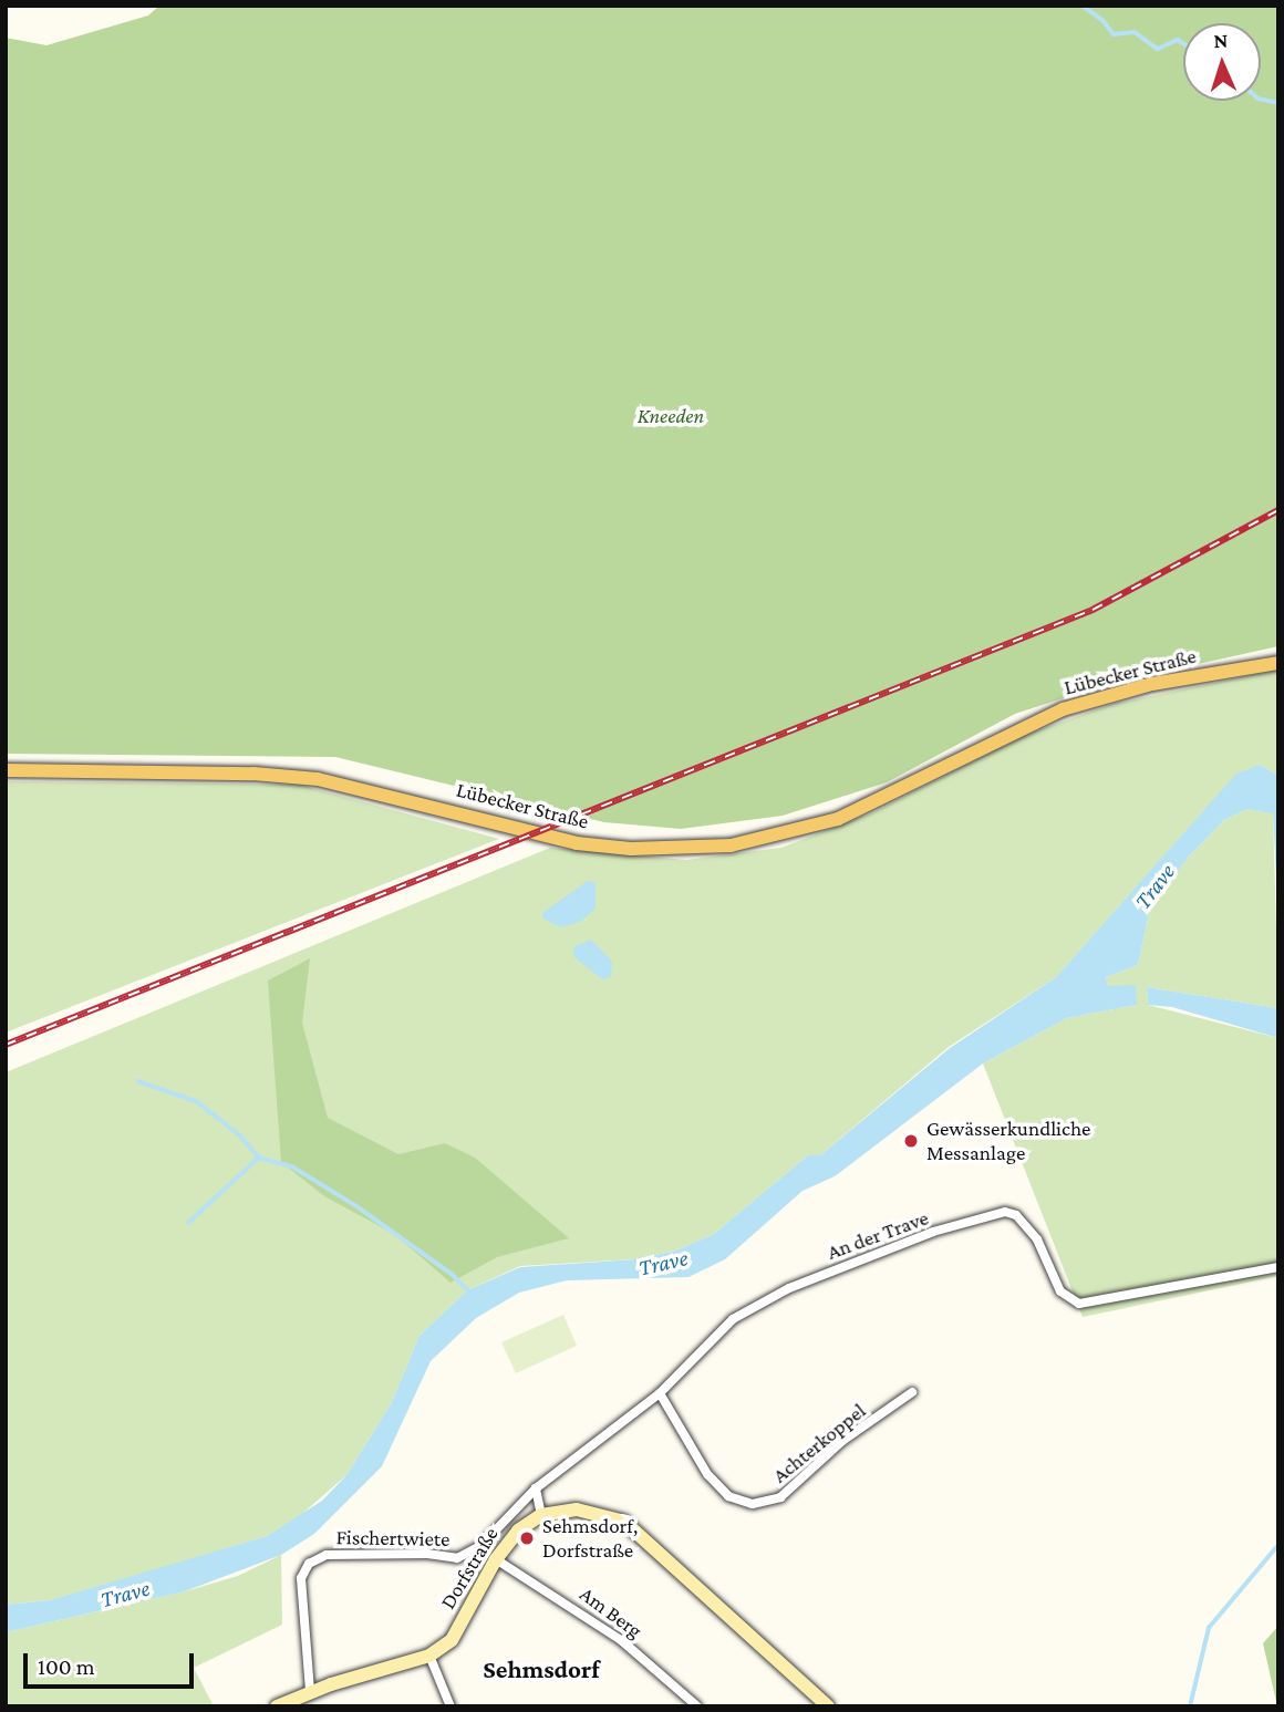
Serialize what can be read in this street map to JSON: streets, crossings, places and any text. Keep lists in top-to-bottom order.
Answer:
{
  "streets": {
    "main road": ["Lübecker Straße", "Dorfstraße"],
    "street": [
      "An der Trave",
      "Achterkoppel",
      "Fischertwiete",
      "Am Berg"
    ]
  },
  "crossings": [
    ["An der Trave", "Achterkoppel"],
    ["An der Trave", "Fischertwiete"],
    ["Fischertwiete", "Dorfstraße"],
    ["Dorfstraße", "Am Berg"]
  ],
  "districts": ["Sehmsdorf"],
  "water": ["Trave"],
  "parks": ["Kneeden"],
  "places": ["Gewässerkundliche Messanlage", "Sehmsdorf, Dorfstraße"],
  "scale_bar": "100 m",
  "north": "top"
}
